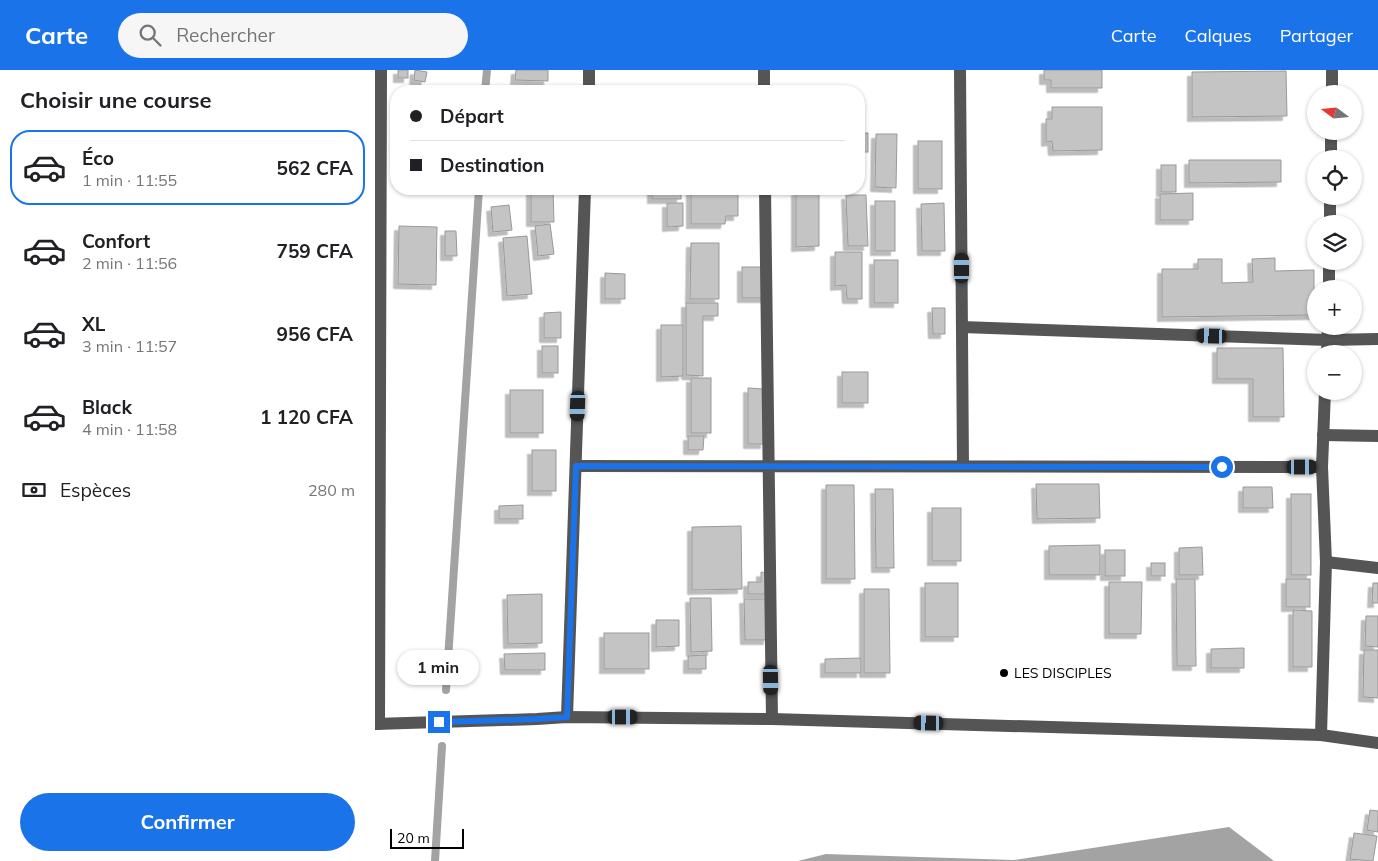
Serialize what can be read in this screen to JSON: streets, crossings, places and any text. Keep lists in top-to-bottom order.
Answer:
{
  "places": ["LES DISCIPLES"],
  "scale_bar": "20 m",
  "north": "left",
  "page": {
    "header": "Carte",
    "search": "Rechercher",
    "nav": ["Carte", "Calques", "Partager"],
    "heading": "Choisir une course",
    "map_buttons": ["+", "−"],
    "banner": ["Départ", "Destination"],
    "list": [
      {
        "name": "Éco",
        "note": "1 min · 11:55",
        "value": "562 CFA"
      },
      {
        "name": "Confort",
        "note": "2 min · 11:56",
        "value": "759 CFA"
      },
      {
        "name": "XL",
        "note": "3 min · 11:57",
        "value": "956 CFA"
      },
      {
        "name": "Black",
        "note": "4 min · 11:58",
        "value": "1 120 CFA"
      }
    ],
    "pay": ["Espèces", "280 m"],
    "bubble": "1 min",
    "buttons": "Confirmer",
    "scale": "20 m"
  }
}
